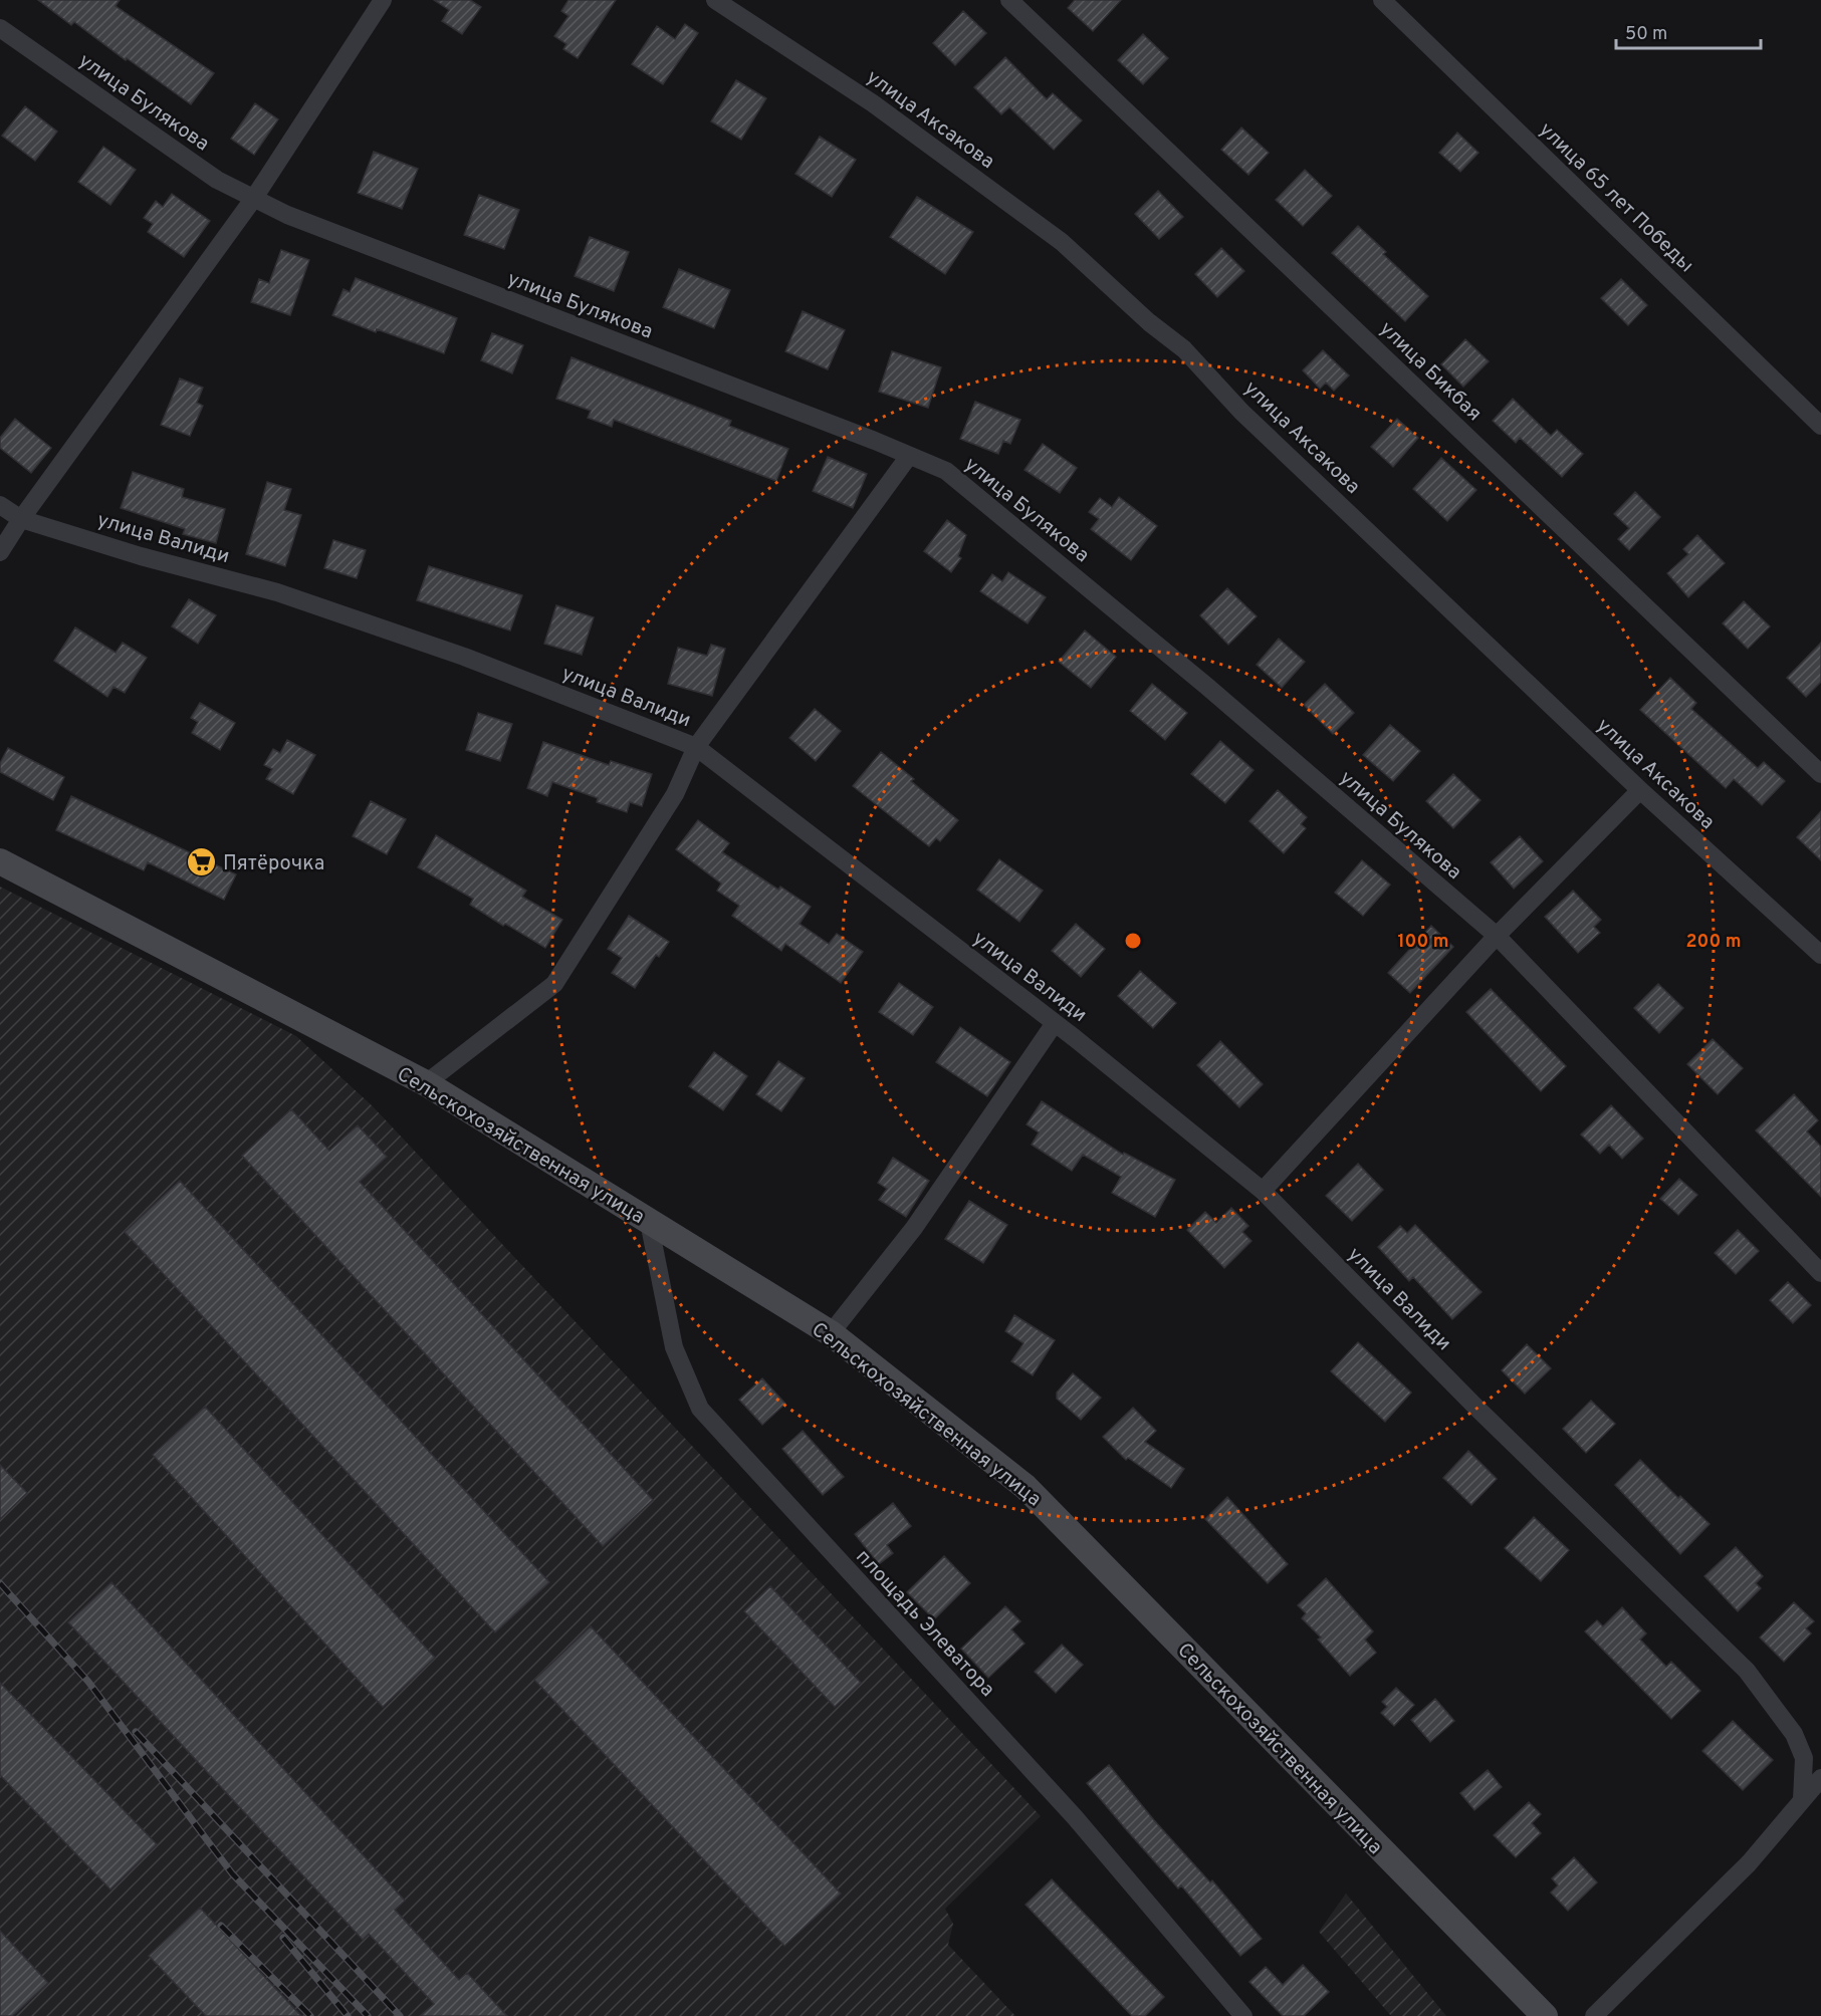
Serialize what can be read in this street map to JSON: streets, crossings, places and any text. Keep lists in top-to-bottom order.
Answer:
{
  "streets": {
    "main road": ["Сельскохозяйственная улица"],
    "street": [
      "улица Булякова",
      "улица Аксакова",
      "улица 65 лет Победы",
      "улица Бикбая",
      "улица Валиди",
      "площадь Элеватора"
    ]
  },
  "crossings": [
    ["Сельскохозяйственная улица", "площадь Элеватора"]
  ],
  "places": {
    "supermarket": ["Пятёрочка"]
  },
  "scale_bar": "50 m",
  "rings": ["100 m", "200 m"]
}
